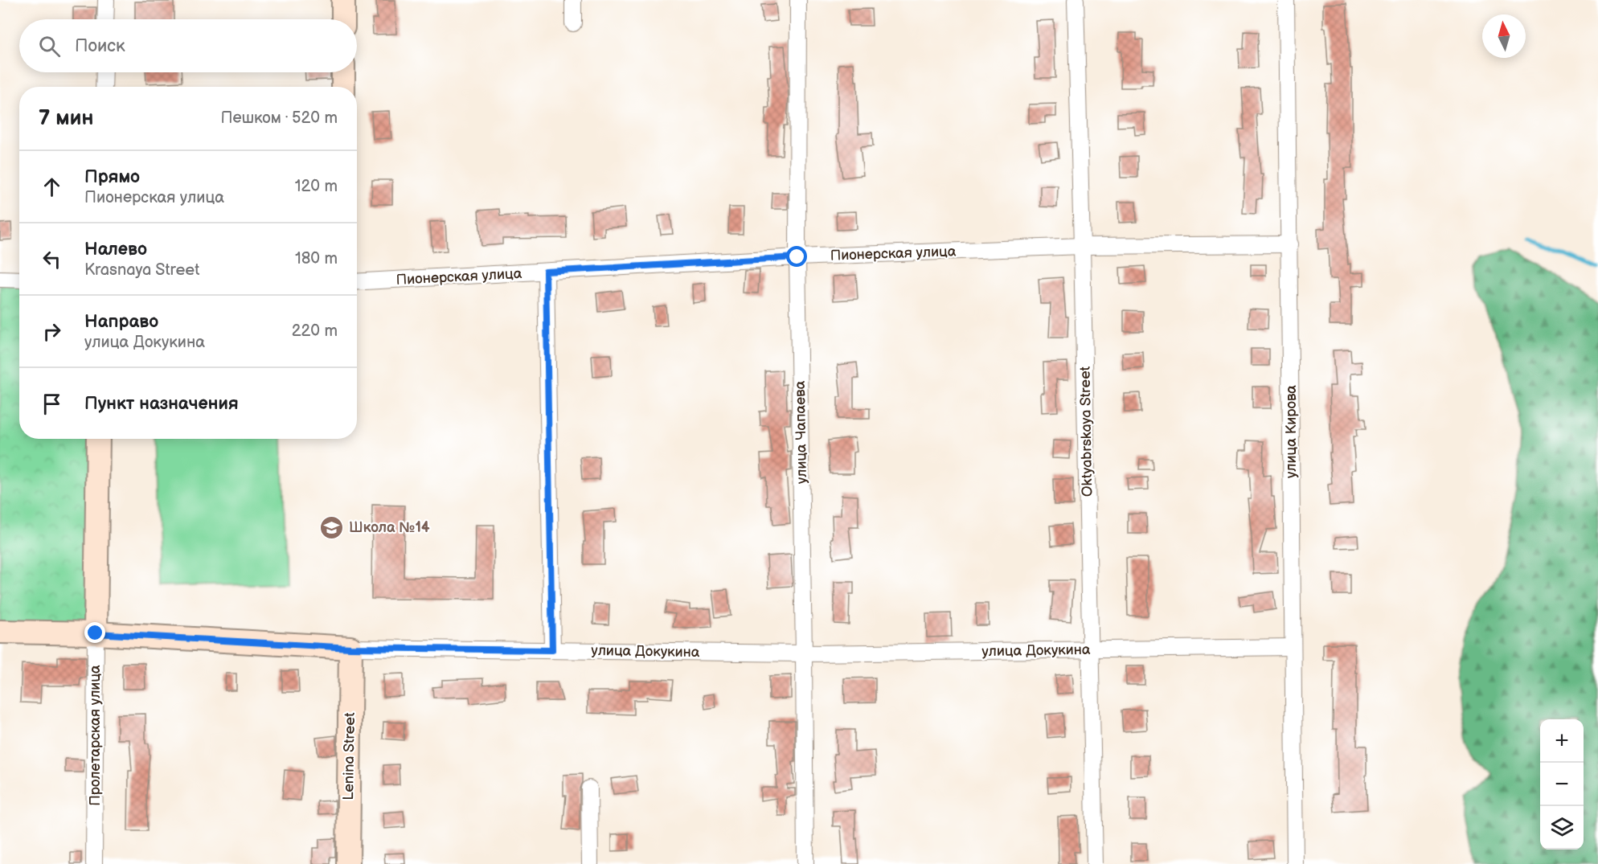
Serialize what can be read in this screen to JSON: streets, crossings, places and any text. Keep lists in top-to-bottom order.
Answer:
{
  "streets": {
    "street": [
      "Пионерская улица",
      "Oktyabrskaya Street",
      "улица Кирова",
      "улица Чапаева",
      "улица Докукина",
      "Пролетарская улица",
      "Lenina Street"
    ]
  },
  "crossings": [
    ["Пионерская улица", "Oktyabrskaya Street"],
    ["Пионерская улица", "улица Кирова"],
    ["Пионерская улица", "улица Чапаева"],
    ["Oktyabrskaya Street", "улица Докукина"],
    ["улица Кирова", "улица Докукина"],
    ["улица Чапаева", "улица Докукина"],
    ["улица Докукина", "Пролетарская улица"],
    ["улица Докукина", "Lenina Street"]
  ],
  "places": {
    "school or university": ["Школа №14"]
  },
  "north": "top",
  "page": {
    "search": "Поиск",
    "heading": ["7 мин", "Пешком · 520 m"],
    "list": [
      ["Прямо", "Пионерская улица", "120 m"],
      ["Налево", "Krasnaya Street", "180 m"],
      ["Направо", "улица Докукина", "220 m"],
      "Пункт назначения"
    ],
    "map_buttons": ["+", "−"]
  }
}
